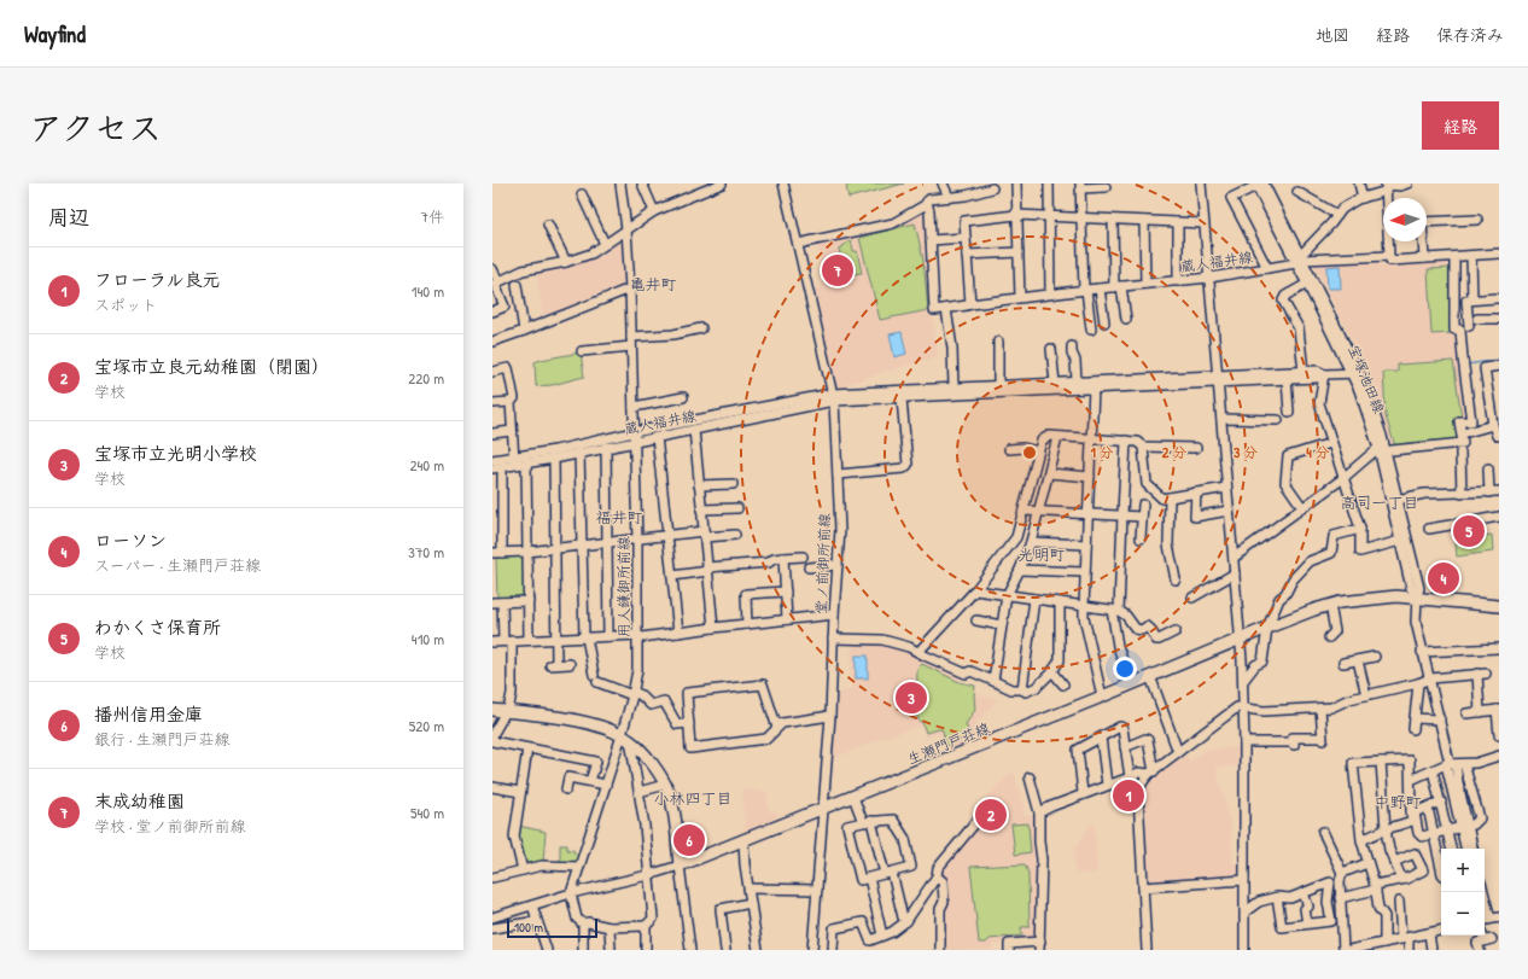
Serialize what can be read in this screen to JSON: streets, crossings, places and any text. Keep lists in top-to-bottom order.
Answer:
{
  "streets": {
    "main road": ["生瀬門戸荘線"],
    "street": [
      "蔵人福井線",
      "宝塚池田線",
      "堂ノ前御所前線",
      "用人鎌御所前線"
    ]
  },
  "crossings": [
    ["蔵人福井線", "宝塚池田線"],
    ["蔵人福井線", "堂ノ前御所前線"],
    ["蔵人福井線", "用人鎌御所前線"],
    ["宝塚池田線", "生瀬門戸荘線"],
    ["堂ノ前御所前線", "生瀬門戸荘線"]
  ],
  "districts": [
    "亀井町",
    "高司一丁目",
    "福井町",
    "光明町",
    "小林四丁目",
    "中野町"
  ],
  "scale_bar": "100 m",
  "north": "left",
  "page": {
    "header": "Wayfind",
    "nav": ["地図", "経路", "保存済み"],
    "title": "アクセス",
    "buttons": "経路",
    "heading": ["周辺", "7件"],
    "list": [
      {
        "mark": "1",
        "name": "フローラル良元",
        "note": "スポット",
        "value": "140 m"
      },
      {
        "mark": "2",
        "name": "宝塚市立良元幼稚園（閉園）",
        "note": "学校",
        "value": "220 m"
      },
      {
        "mark": "3",
        "name": "宝塚市立光明小学校",
        "note": "学校",
        "value": "240 m"
      },
      {
        "mark": "4",
        "name": "ローソン",
        "note": "スーパー · 生瀬門戸荘線",
        "value": "370 m"
      },
      {
        "mark": "5",
        "name": "わかくさ保育所",
        "note": "学校",
        "value": "410 m"
      },
      {
        "mark": "6",
        "name": "播州信用金庫",
        "note": "銀行 · 生瀬門戸荘線",
        "value": "520 m"
      },
      {
        "mark": "7",
        "name": "末成幼稚園",
        "note": "学校 · 堂ノ前御所前線",
        "value": "540 m"
      }
    ],
    "pins": [
      "7",
      "5",
      "4",
      "3",
      "1",
      "2",
      "6"
    ],
    "map_buttons": ["+", "−"],
    "scale": "100 m"
  },
  "rings": [
    "1 分",
    "2 分",
    "3 分",
    "4 分"
  ]
}
